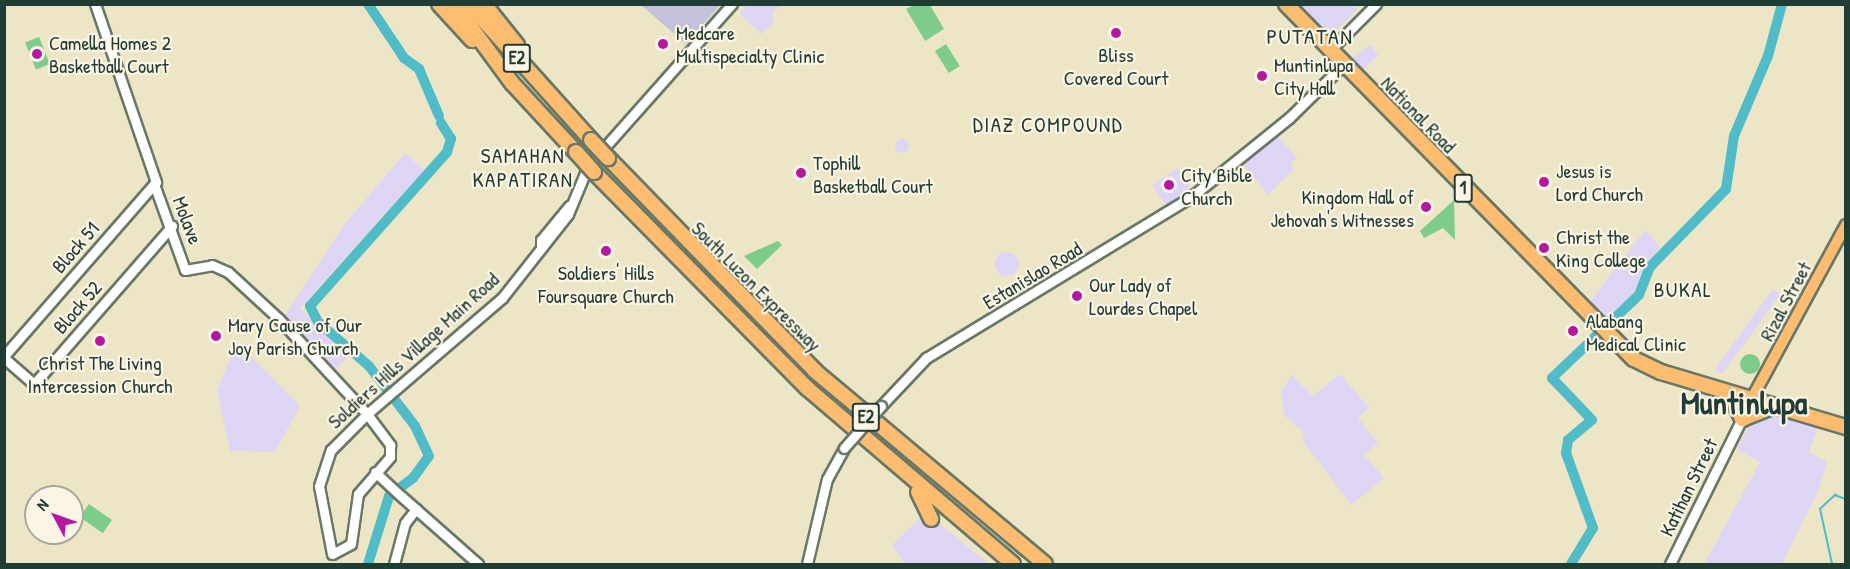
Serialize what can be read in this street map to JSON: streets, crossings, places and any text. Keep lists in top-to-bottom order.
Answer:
{
  "streets": {
    "highway": [
      "E2",
      "National Road",
      "1",
      "South Luzon Expressway"
    ],
    "main road": ["Rizal Street"],
    "street": [
      "Molave",
      "Block 51",
      "Estanislao Road",
      "Block 52",
      "Soldiers Hills Village Main Road",
      "Katihan Street"
    ]
  },
  "crossings": [
    ["E2", "South Luzon Expressway"],
    ["National Road", "Estanislao Road"],
    ["National Road", "Rizal Street"],
    ["National Road", "Katihan Street"],
    ["Molave", "Block 51"],
    ["Molave", "Block 52"],
    ["Molave", "Soldiers Hills Village Main Road"],
    ["Block 51", "Block 52"],
    ["Rizal Street", "Katihan Street"]
  ],
  "districts": [
    "PUTATAN",
    "DIAZ COMPOUND",
    "SAMAHAN KAPATIRAN",
    "BUKAL",
    "Muntinlupa"
  ],
  "places": [
    "Bliss Covered Court",
    "Medcare Multispecialty Clinic",
    "Camella Homes 2 Basketball Court",
    "Muntinlupa City Hall",
    "Tophill Basketball Court",
    "Jesus is Lord Church",
    "City Bible Church",
    "Kingdom Hall of Jehovah's Witnesses",
    "Christ the King College",
    "Soldiers' Hills Foursquare Church",
    "Our Lady of Lourdes Chapel",
    "Alabang Medical Clinic",
    "Mary Cause of Our Joy Parish Church",
    "Christ The Living Intercession Church"
  ],
  "north": "top left"
}
